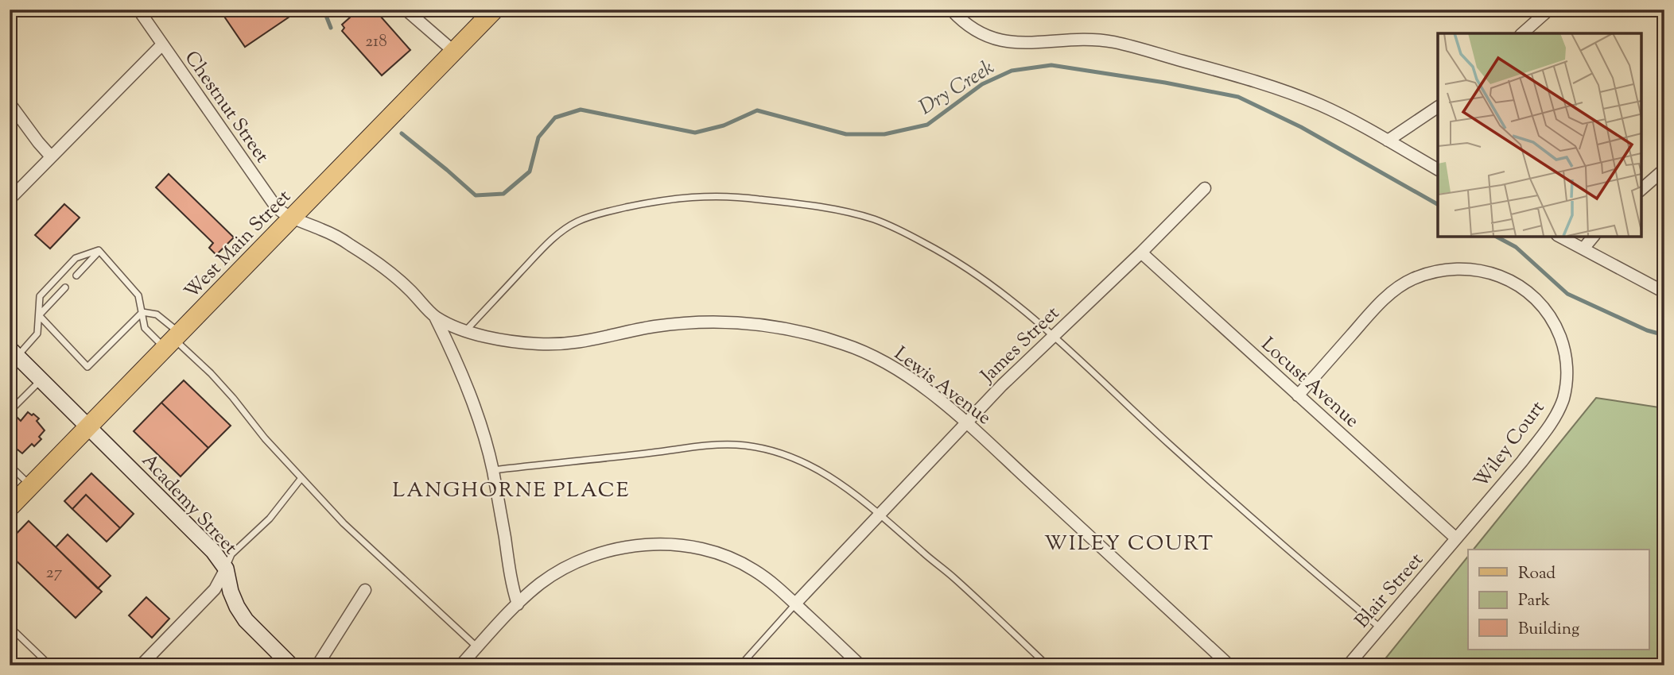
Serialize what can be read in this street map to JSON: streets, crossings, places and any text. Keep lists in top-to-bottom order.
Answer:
{
  "streets": {
    "main road": ["West Main Street"],
    "street": [
      "Chestnut Street",
      "James Street",
      "Locust Avenue",
      "Lewis Avenue",
      "Wiley Court",
      "Academy Street",
      "Blair Street"
    ]
  },
  "crossings": [
    ["Chestnut Street", "West Main Street"],
    ["Chestnut Street", "Lewis Avenue"],
    ["West Main Street", "Lewis Avenue"],
    ["West Main Street", "Academy Street"],
    ["James Street", "Locust Avenue"],
    ["James Street", "Lewis Avenue"],
    ["Locust Avenue", "Wiley Court"],
    ["Locust Avenue", "Blair Street"],
    ["Wiley Court", "Blair Street"]
  ],
  "districts": ["LANGHORNE PLACE", "WILEY COURT"],
  "water": ["Dry Creek"],
  "house_numbers": ["218", "27"],
  "legend": ["Road", "Park", "Building"]
}
